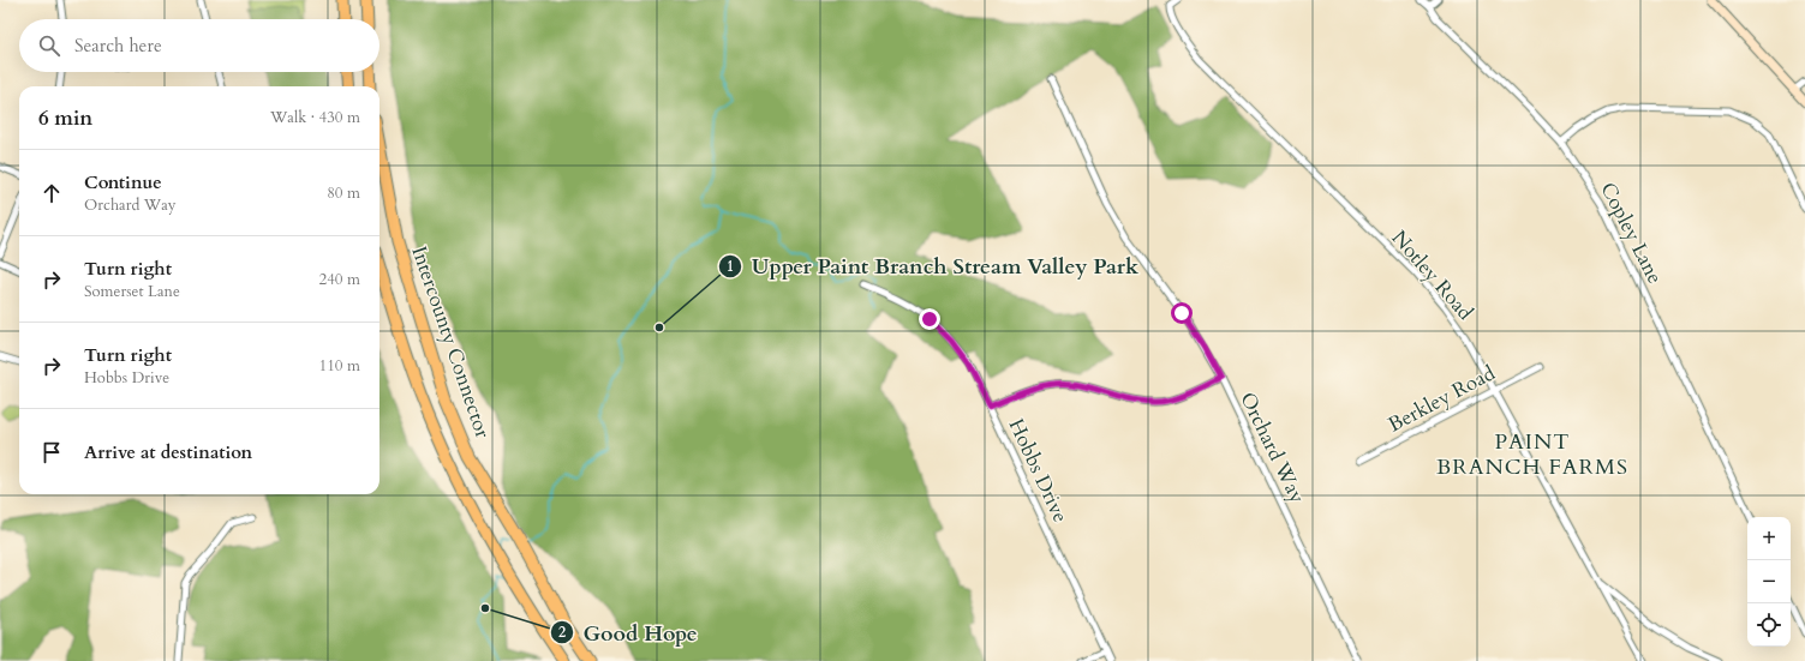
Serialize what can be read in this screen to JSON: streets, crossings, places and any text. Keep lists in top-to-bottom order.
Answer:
{
  "streets": {
    "highway": ["Intercounty Connector"],
    "street": [
      "Copley Lane",
      "Notley Road",
      "Berkley Road",
      "Orchard Way",
      "Hobbs Drive"
    ]
  },
  "crossings": [
    ["Notley Road", "Berkley Road"]
  ],
  "districts": ["PAINT BRANCH FARMS"],
  "places": ["Upper Paint Branch Stream Valley Park", "Good Hope"],
  "page": {
    "search": "Search here",
    "heading": ["6 min", "Walk · 430 m"],
    "list": [
      ["Continue", "Orchard Way", "80 m"],
      ["Turn right", "Somerset Lane", "240 m"],
      ["Turn right", "Hobbs Drive", "110 m"],
      "Arrive at destination"
    ],
    "map_buttons": ["+", "−"]
  }
}
